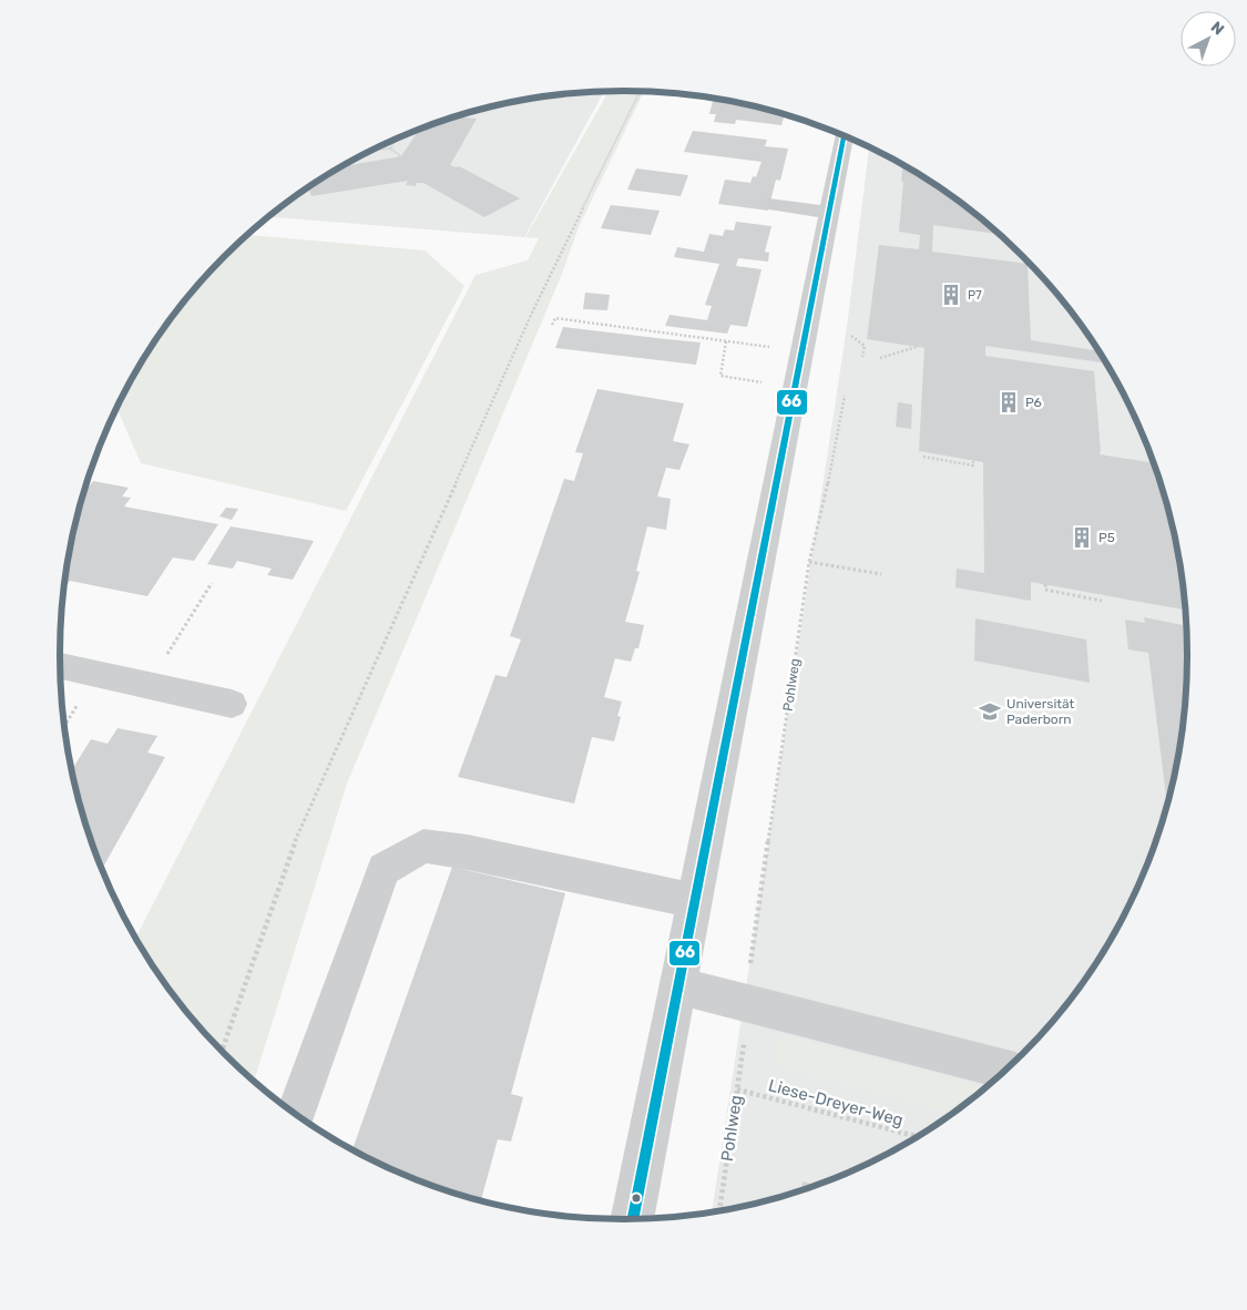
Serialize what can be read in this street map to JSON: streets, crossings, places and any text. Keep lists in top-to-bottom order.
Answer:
{
  "streets": {
    "path": ["Pohlweg", "Liese-Dreyer-Weg"]
  },
  "crossings": [
    ["Pohlweg", "Liese-Dreyer-Weg"]
  ],
  "places": {
    "building": ["P7", "P6", "P5"],
    "school or university": ["Universität Paderborn"]
  },
  "lines": ["transit line 66"],
  "north": "top right"
}
